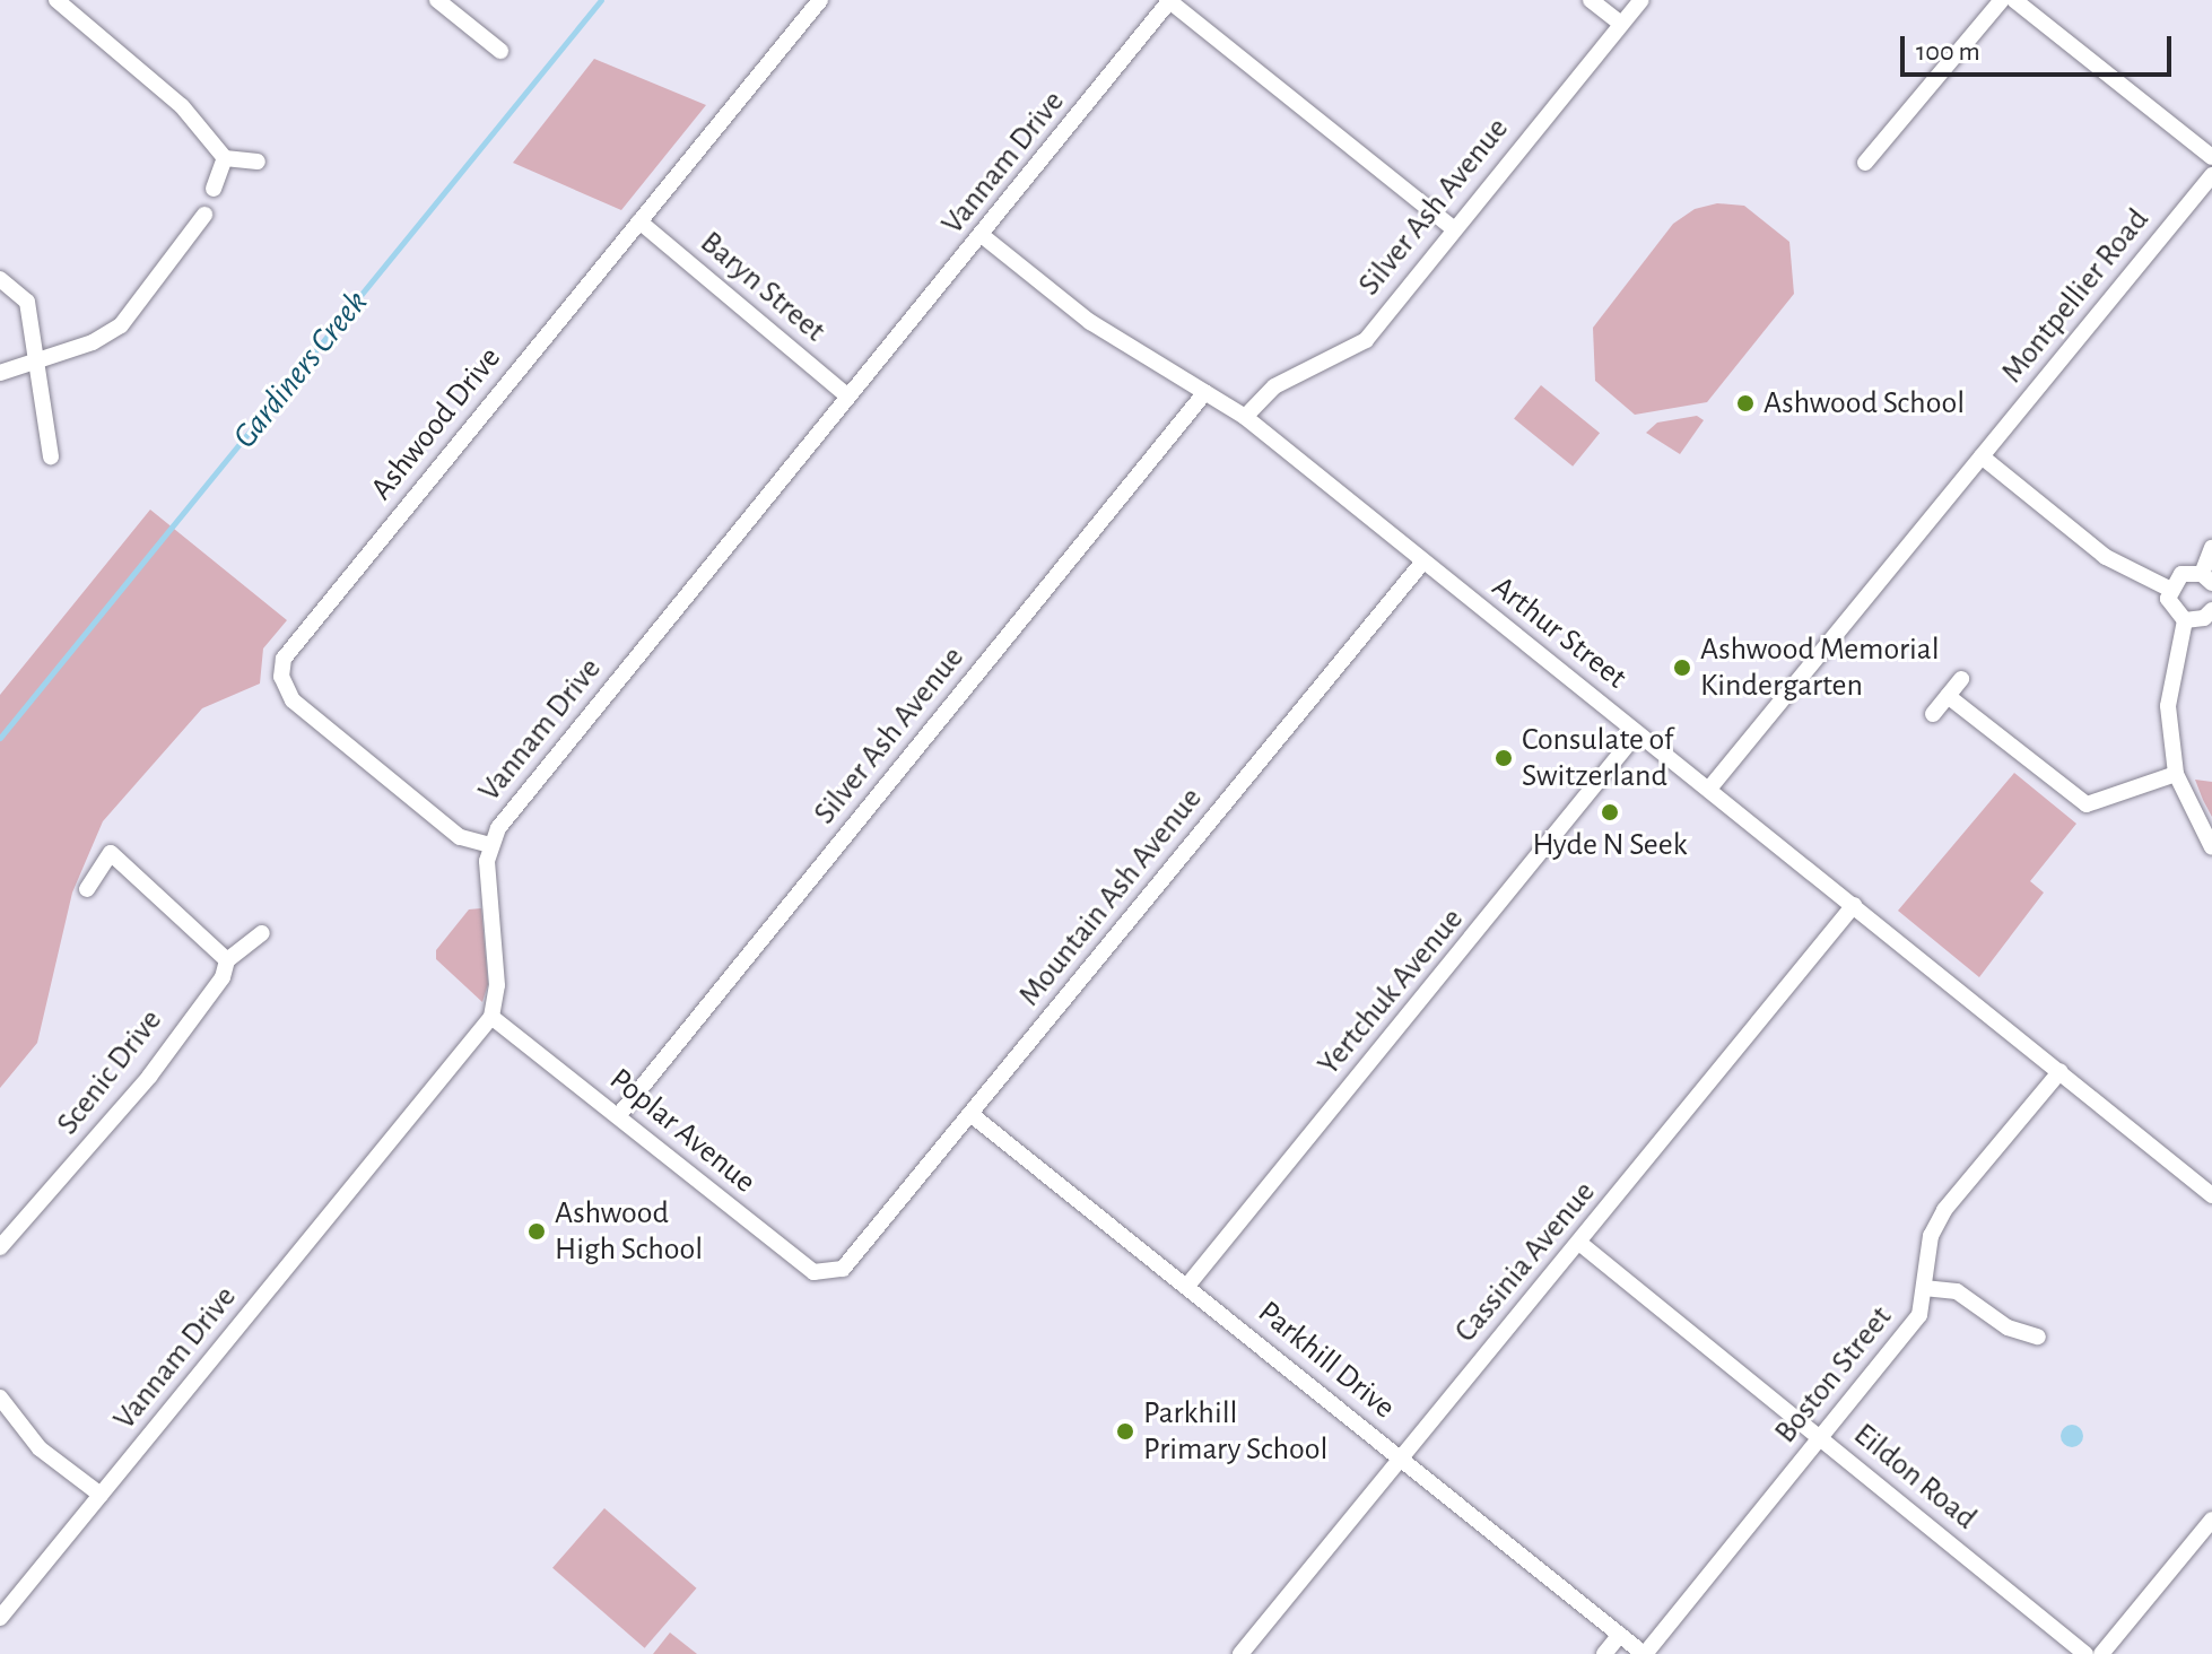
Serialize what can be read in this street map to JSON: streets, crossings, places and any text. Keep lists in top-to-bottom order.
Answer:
{
  "streets": {
    "street": [
      "Vannam Drive",
      "Silver Ash Avenue",
      "Baryn Street",
      "Montpellier Road",
      "Ashwood Drive",
      "Arthur Street",
      "Mountain Ash Avenue",
      "Yertchuk Avenue",
      "Scenic Drive",
      "Poplar Avenue",
      "Cassinia Avenue",
      "Parkhill Drive",
      "Boston Street",
      "Eildon Road"
    ]
  },
  "crossings": [
    ["Vannam Drive", "Baryn Street"],
    ["Vannam Drive", "Ashwood Drive"],
    ["Vannam Drive", "Arthur Street"],
    ["Vannam Drive", "Poplar Avenue"],
    ["Silver Ash Avenue", "Arthur Street"],
    ["Silver Ash Avenue", "Poplar Avenue"],
    ["Baryn Street", "Ashwood Drive"],
    ["Montpellier Road", "Arthur Street"],
    ["Arthur Street", "Mountain Ash Avenue"],
    ["Arthur Street", "Yertchuk Avenue"],
    ["Arthur Street", "Cassinia Avenue"],
    ["Arthur Street", "Boston Street"],
    ["Mountain Ash Avenue", "Poplar Avenue"],
    ["Mountain Ash Avenue", "Parkhill Drive"],
    ["Yertchuk Avenue", "Parkhill Drive"],
    ["Cassinia Avenue", "Parkhill Drive"],
    ["Cassinia Avenue", "Eildon Road"],
    ["Parkhill Drive", "Boston Street"],
    ["Boston Street", "Eildon Road"]
  ],
  "water": ["Gardiners Creek"],
  "places": [
    "Ashwood School",
    "Ashwood Memorial Kindergarten",
    "Consulate of Switzerland",
    "Hyde N Seek",
    "Ashwood High School",
    "Parkhill Primary School"
  ],
  "scale_bar": "100 m"
}
